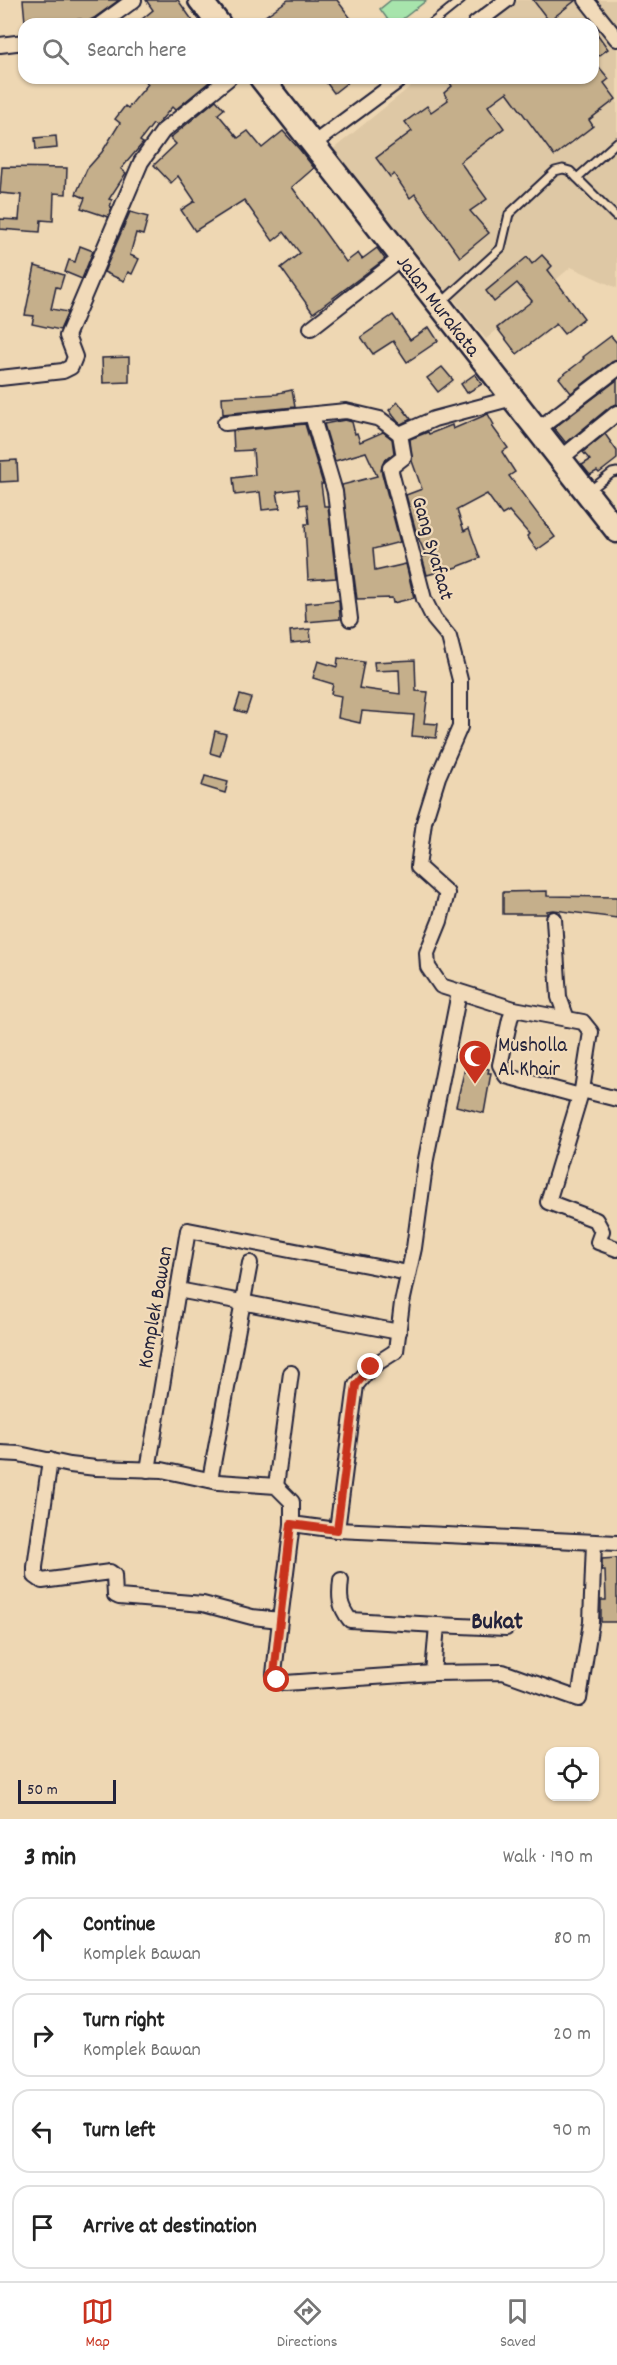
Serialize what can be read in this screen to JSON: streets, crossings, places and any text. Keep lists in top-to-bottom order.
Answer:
{
  "streets": {
    "main road": ["Jalan Murakata"],
    "street": ["Gang Syafaat", "Komplek Bawan"]
  },
  "districts": ["Bukat"],
  "places": {
    "mosque": ["Musholla Al Khair"]
  },
  "scale_bar": "50 m",
  "page": {
    "search": "Search here",
    "scale": "50 m",
    "heading": ["3 min", "Walk · 190 m"],
    "list": [
      ["Continue", "Komplek Bawan", "80 m"],
      ["Turn right", "Komplek Bawan", "20 m"],
      ["Turn left", "90 m"],
      "Arrive at destination"
    ],
    "nav": ["Map", "Directions", "Saved"]
  }
}
